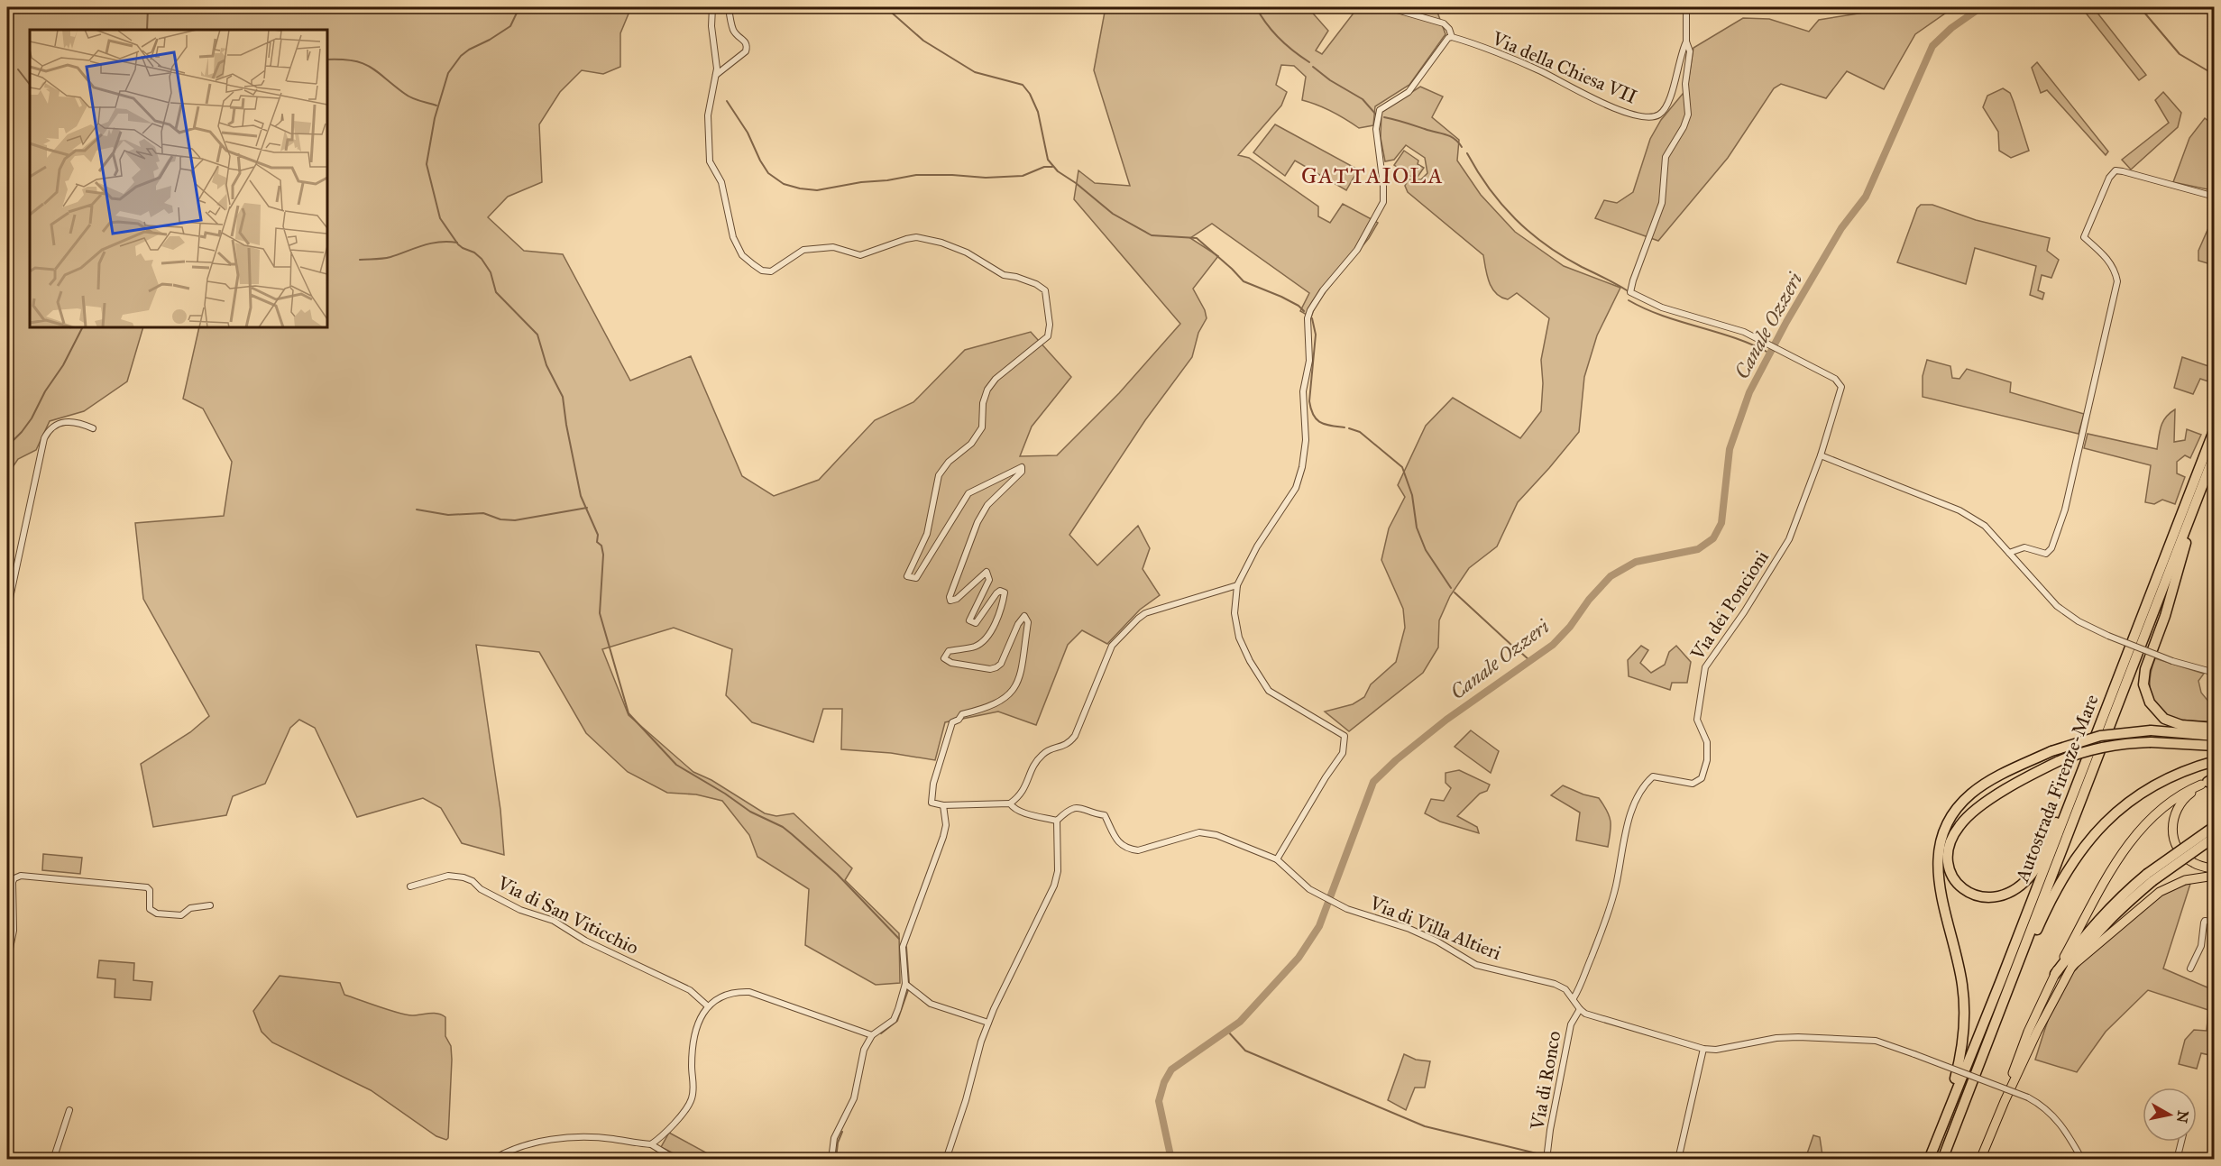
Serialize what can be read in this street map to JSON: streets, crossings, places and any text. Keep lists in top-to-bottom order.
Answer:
{
  "streets": {
    "highway": ["Autostrada Firenze-Mare"],
    "street": [
      "Via della Chiesa VII",
      "Via dei Poncioni",
      "Via di San Viticchio",
      "Via di Villa Altieri",
      "Via di Ronco"
    ]
  },
  "crossings": [
    ["Via dei Poncioni", "Via di Villa Altieri"],
    ["Via di Villa Altieri", "Via di Ronco"]
  ],
  "districts": ["GATTAIOLA"],
  "water": ["Canale Ozzeri"],
  "north": "right"
}
